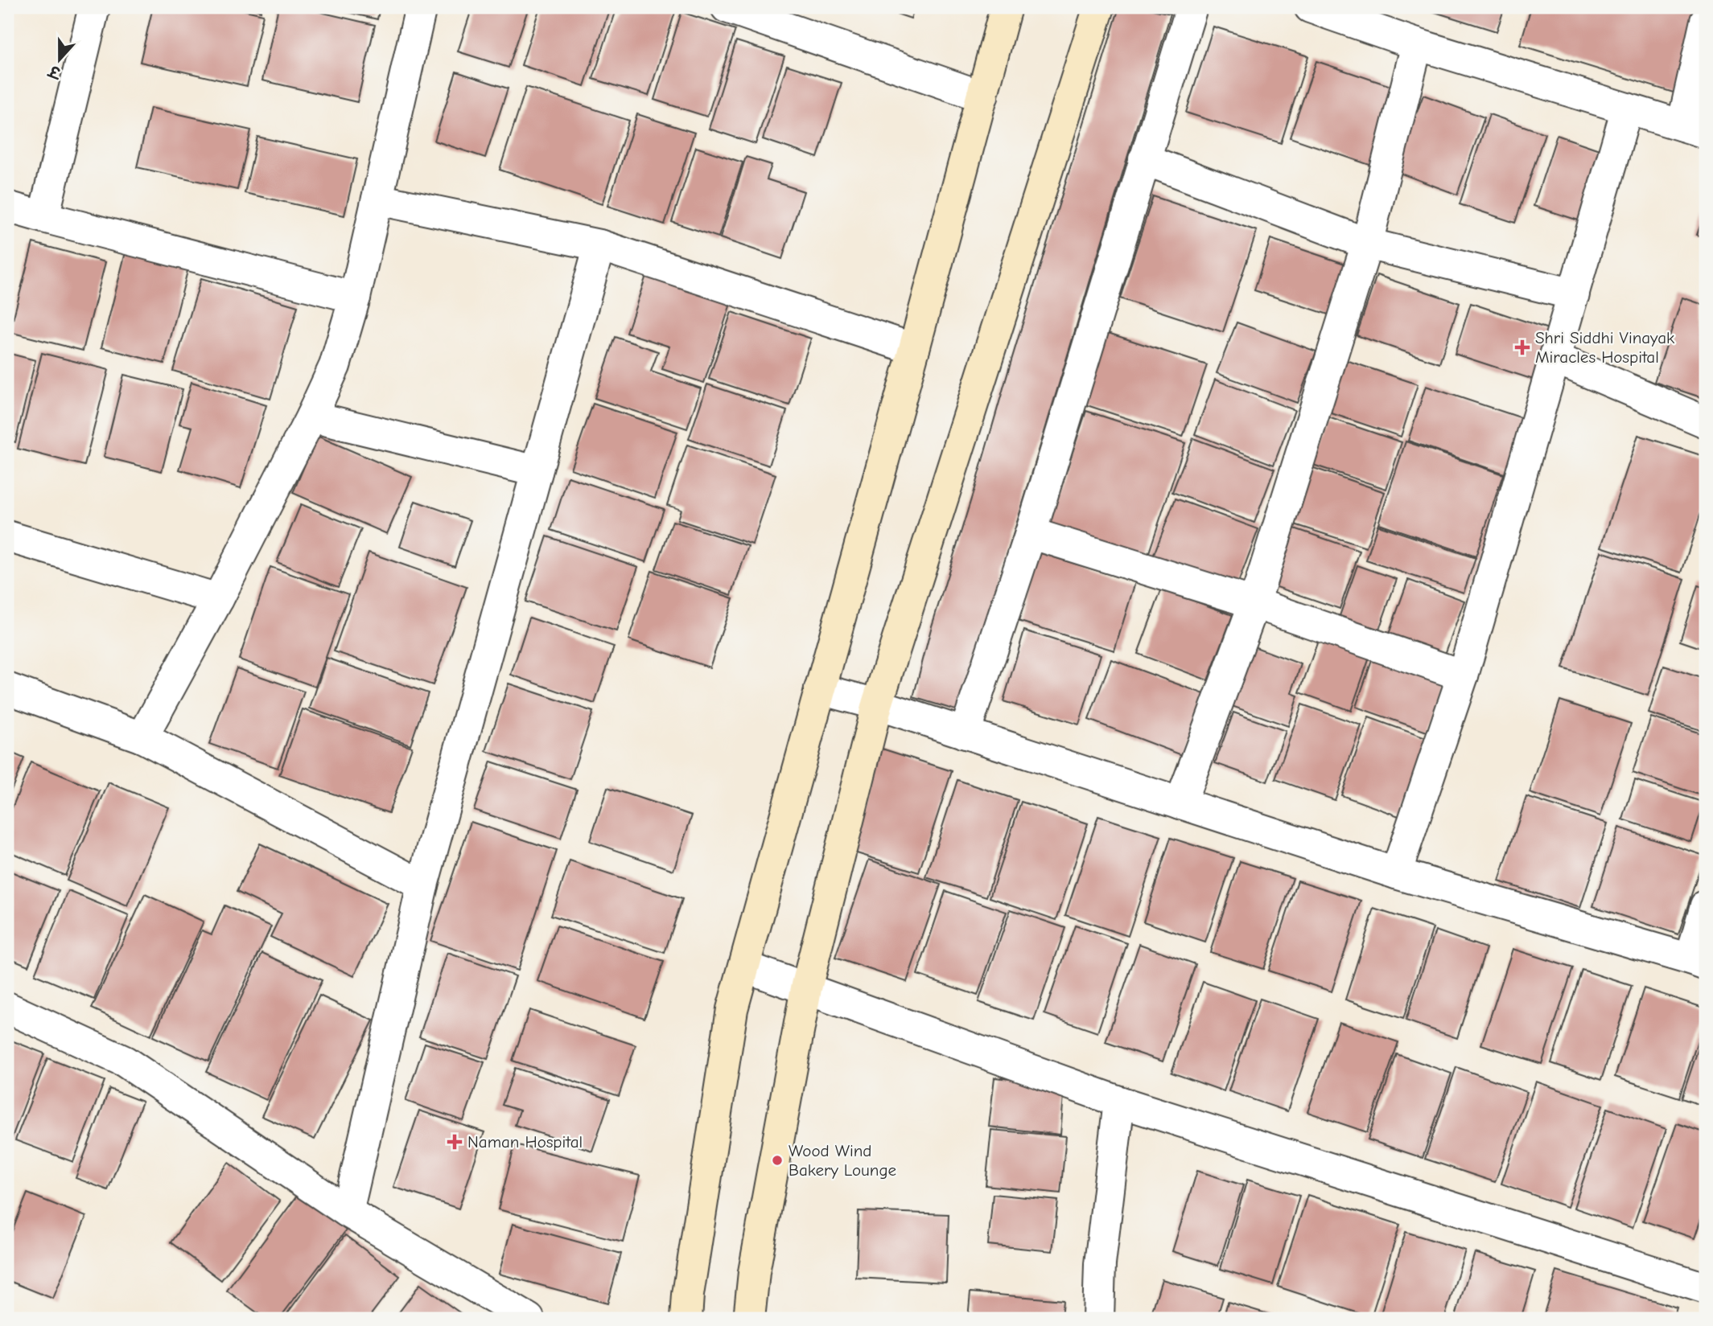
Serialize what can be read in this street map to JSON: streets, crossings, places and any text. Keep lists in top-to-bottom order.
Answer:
{
  "places": {
    "health": ["Shri Siddhi Vinayak Miracles Hospital", "Naman Hospital"],
    "other": ["Wood Wind Bakery Lounge"]
  },
  "north": "bottom"
}
